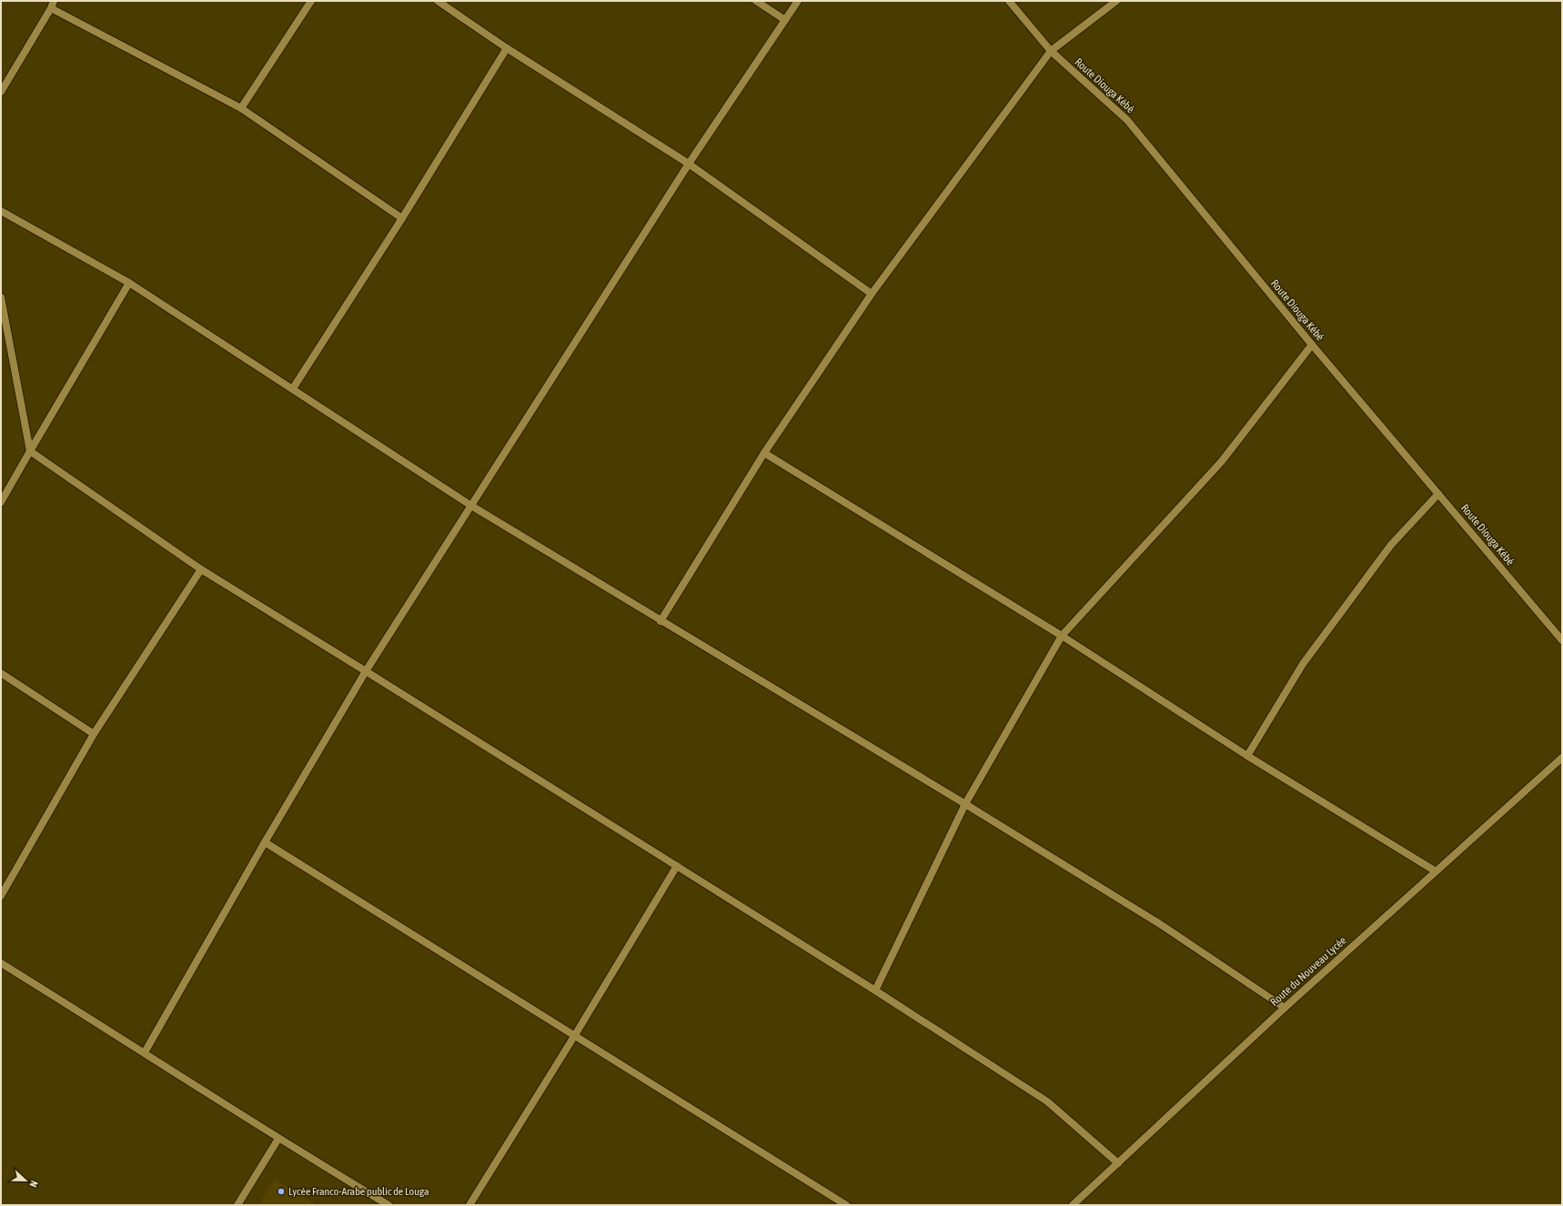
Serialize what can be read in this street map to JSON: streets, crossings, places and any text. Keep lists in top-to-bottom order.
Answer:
{
  "streets": {
    "street": ["Route Diouga Kébé", "Route du Nouveau Lycée"]
  },
  "places": ["Lycée Franco-Arabe public de Louga"],
  "north": "right"
}
